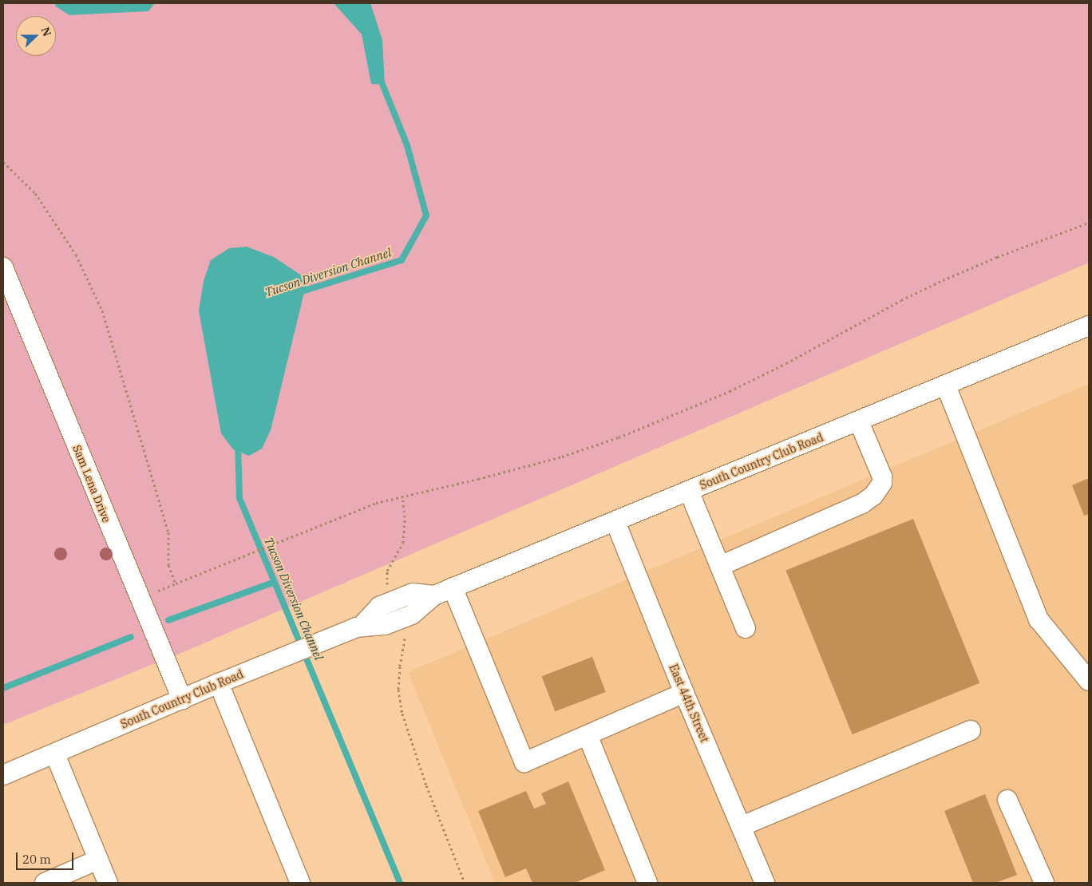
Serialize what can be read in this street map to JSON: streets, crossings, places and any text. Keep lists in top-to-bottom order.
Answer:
{
  "streets": {
    "street": ["South Country Club Road", "Sam Lena Drive", "East 44th Street"]
  },
  "crossings": [
    ["South Country Club Road", "Sam Lena Drive"],
    ["South Country Club Road", "East 44th Street"]
  ],
  "water": ["Tucson Diversion Channel"],
  "scale_bar": "20 m",
  "north": "right"
}
